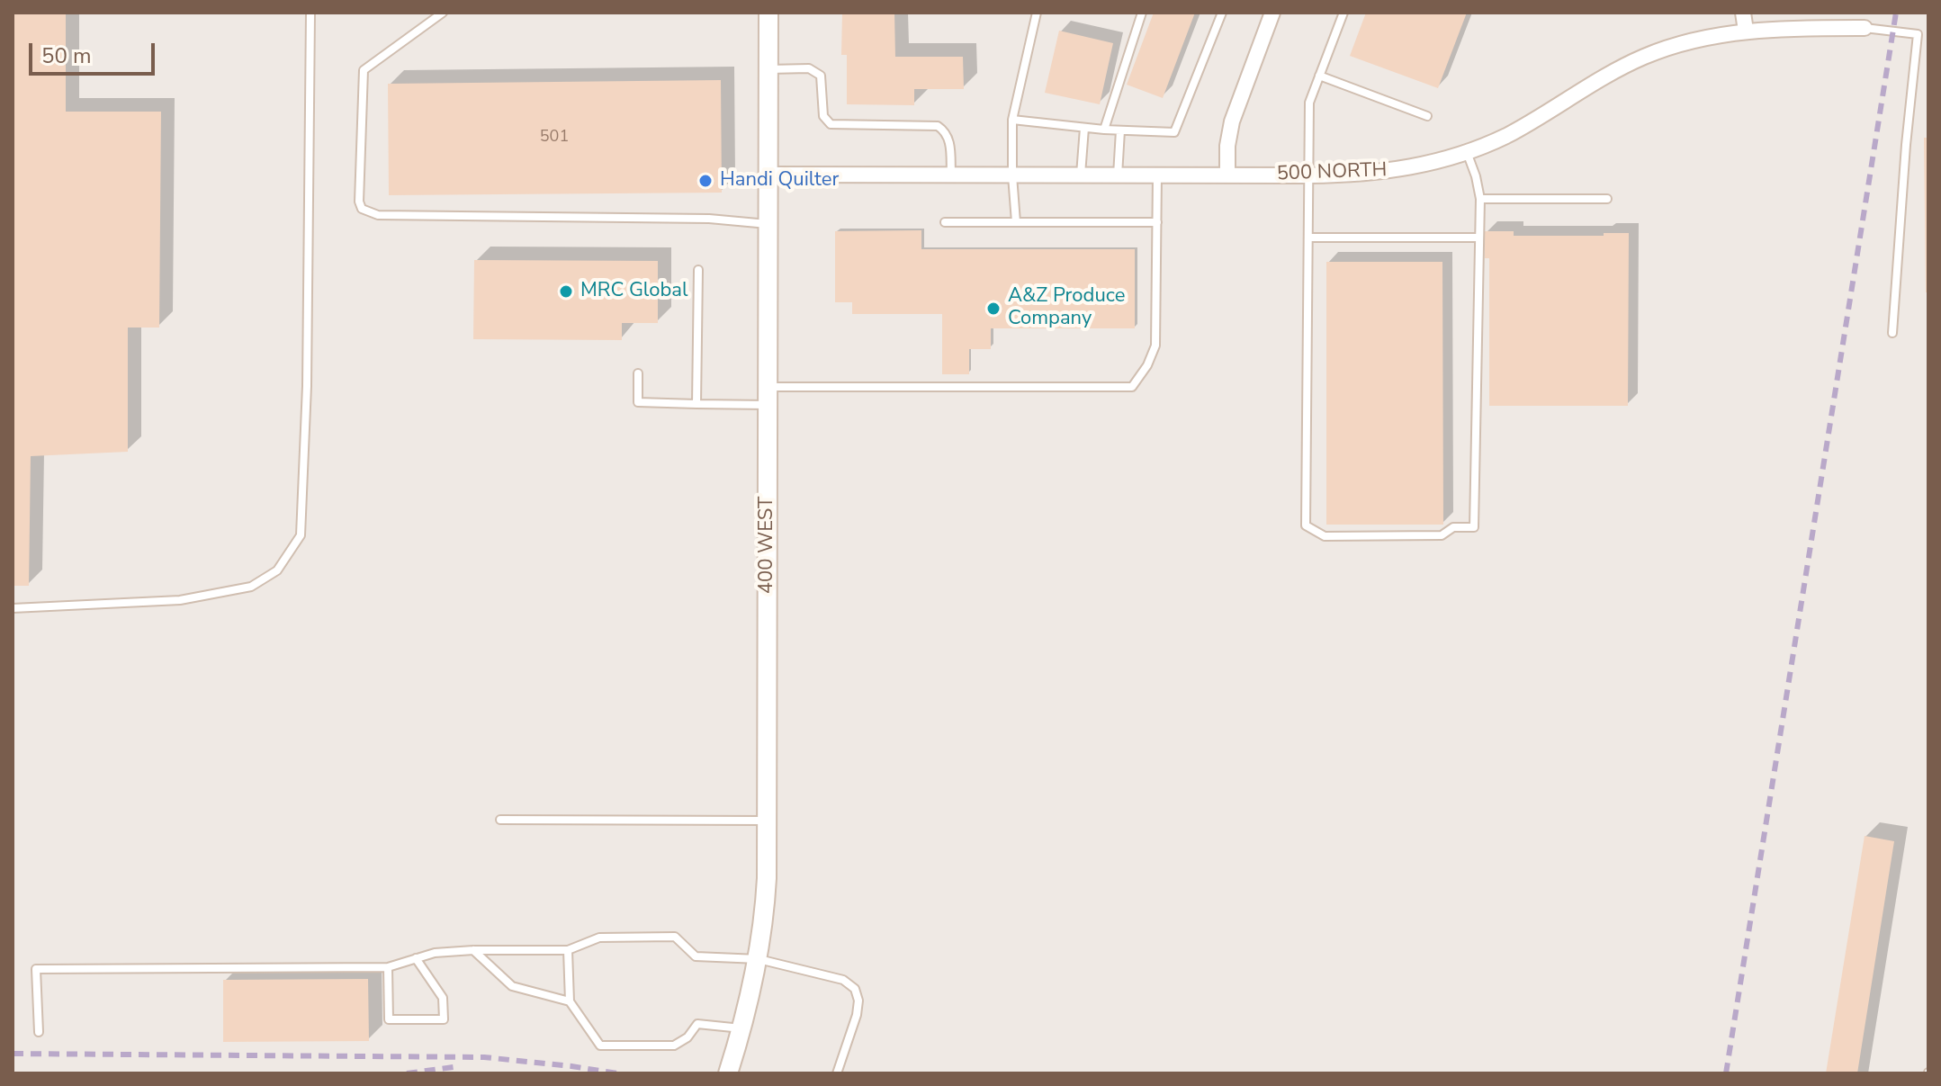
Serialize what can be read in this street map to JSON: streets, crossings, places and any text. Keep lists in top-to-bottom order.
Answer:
{
  "streets": {
    "street": ["500 NORTH", "400 WEST"]
  },
  "crossings": [
    ["500 NORTH", "400 WEST"]
  ],
  "places": ["Handi Quilter", "MRC Global", "A&Z Produce Company"],
  "house_numbers": ["501"],
  "scale_bar": "50 m"
}
